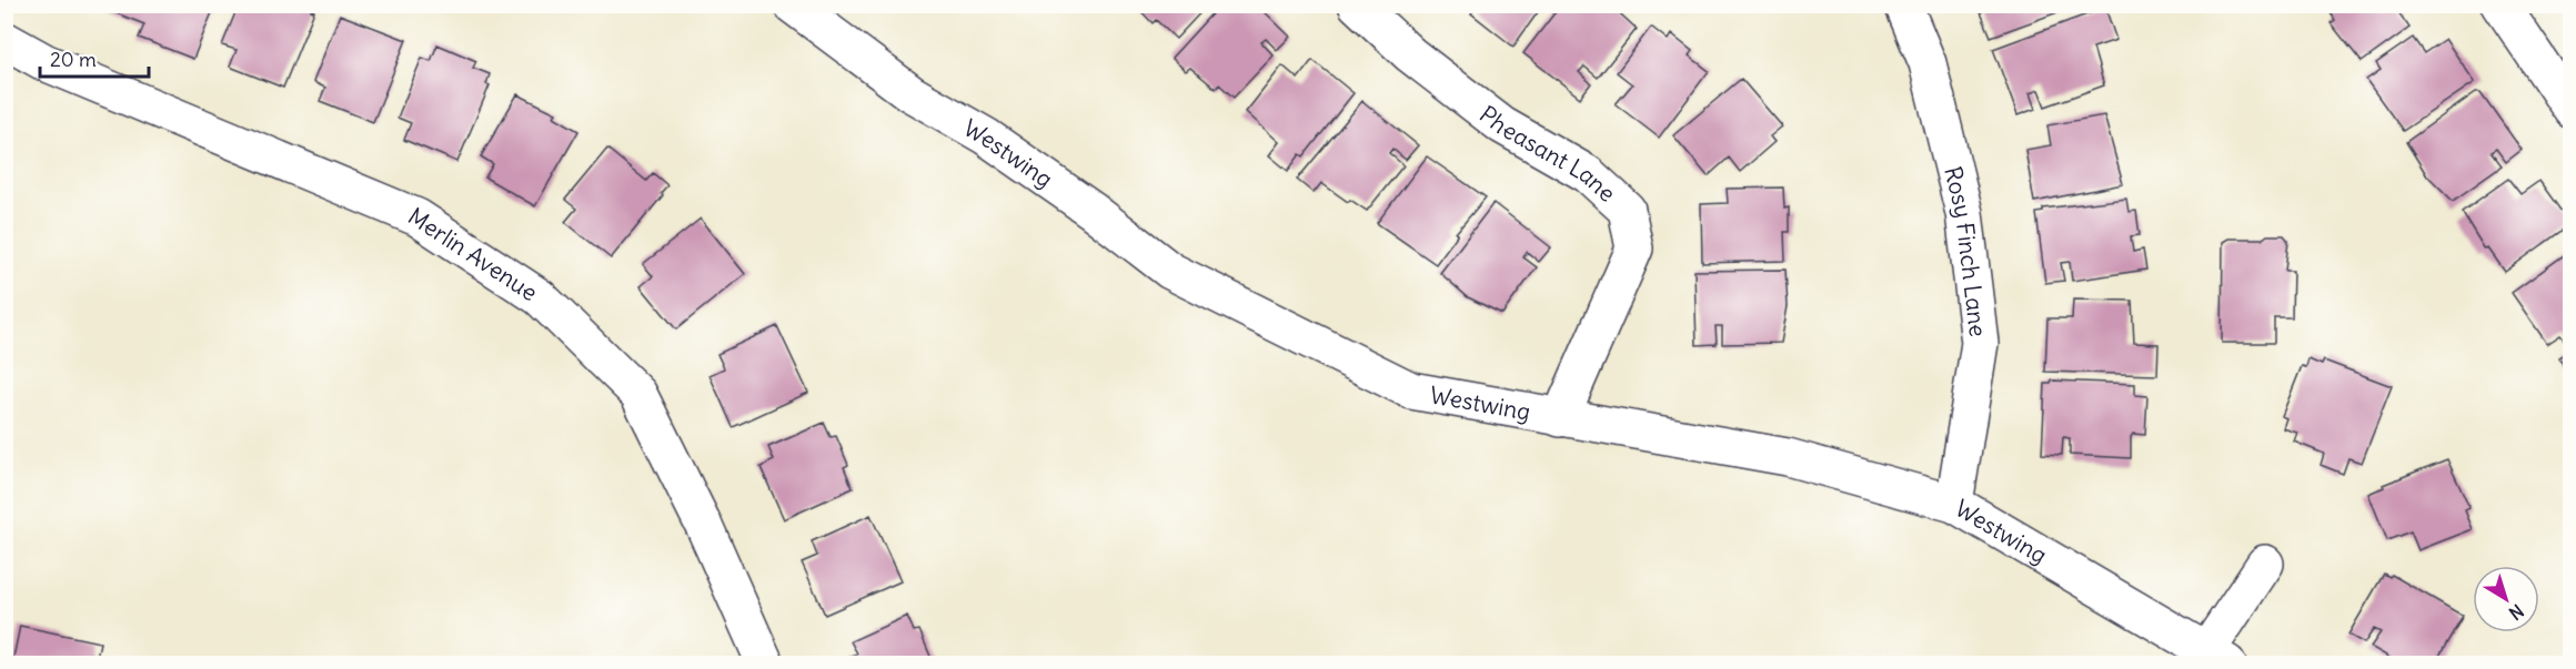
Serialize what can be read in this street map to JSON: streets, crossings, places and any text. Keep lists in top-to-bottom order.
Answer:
{
  "streets": {
    "street": [
      "Westwing",
      "Pheasant Lane",
      "Rosy Finch Lane",
      "Merlin Avenue"
    ]
  },
  "crossings": [
    ["Westwing", "Pheasant Lane"],
    ["Westwing", "Rosy Finch Lane"]
  ],
  "scale_bar": "20 m",
  "north": "bottom right"
}
